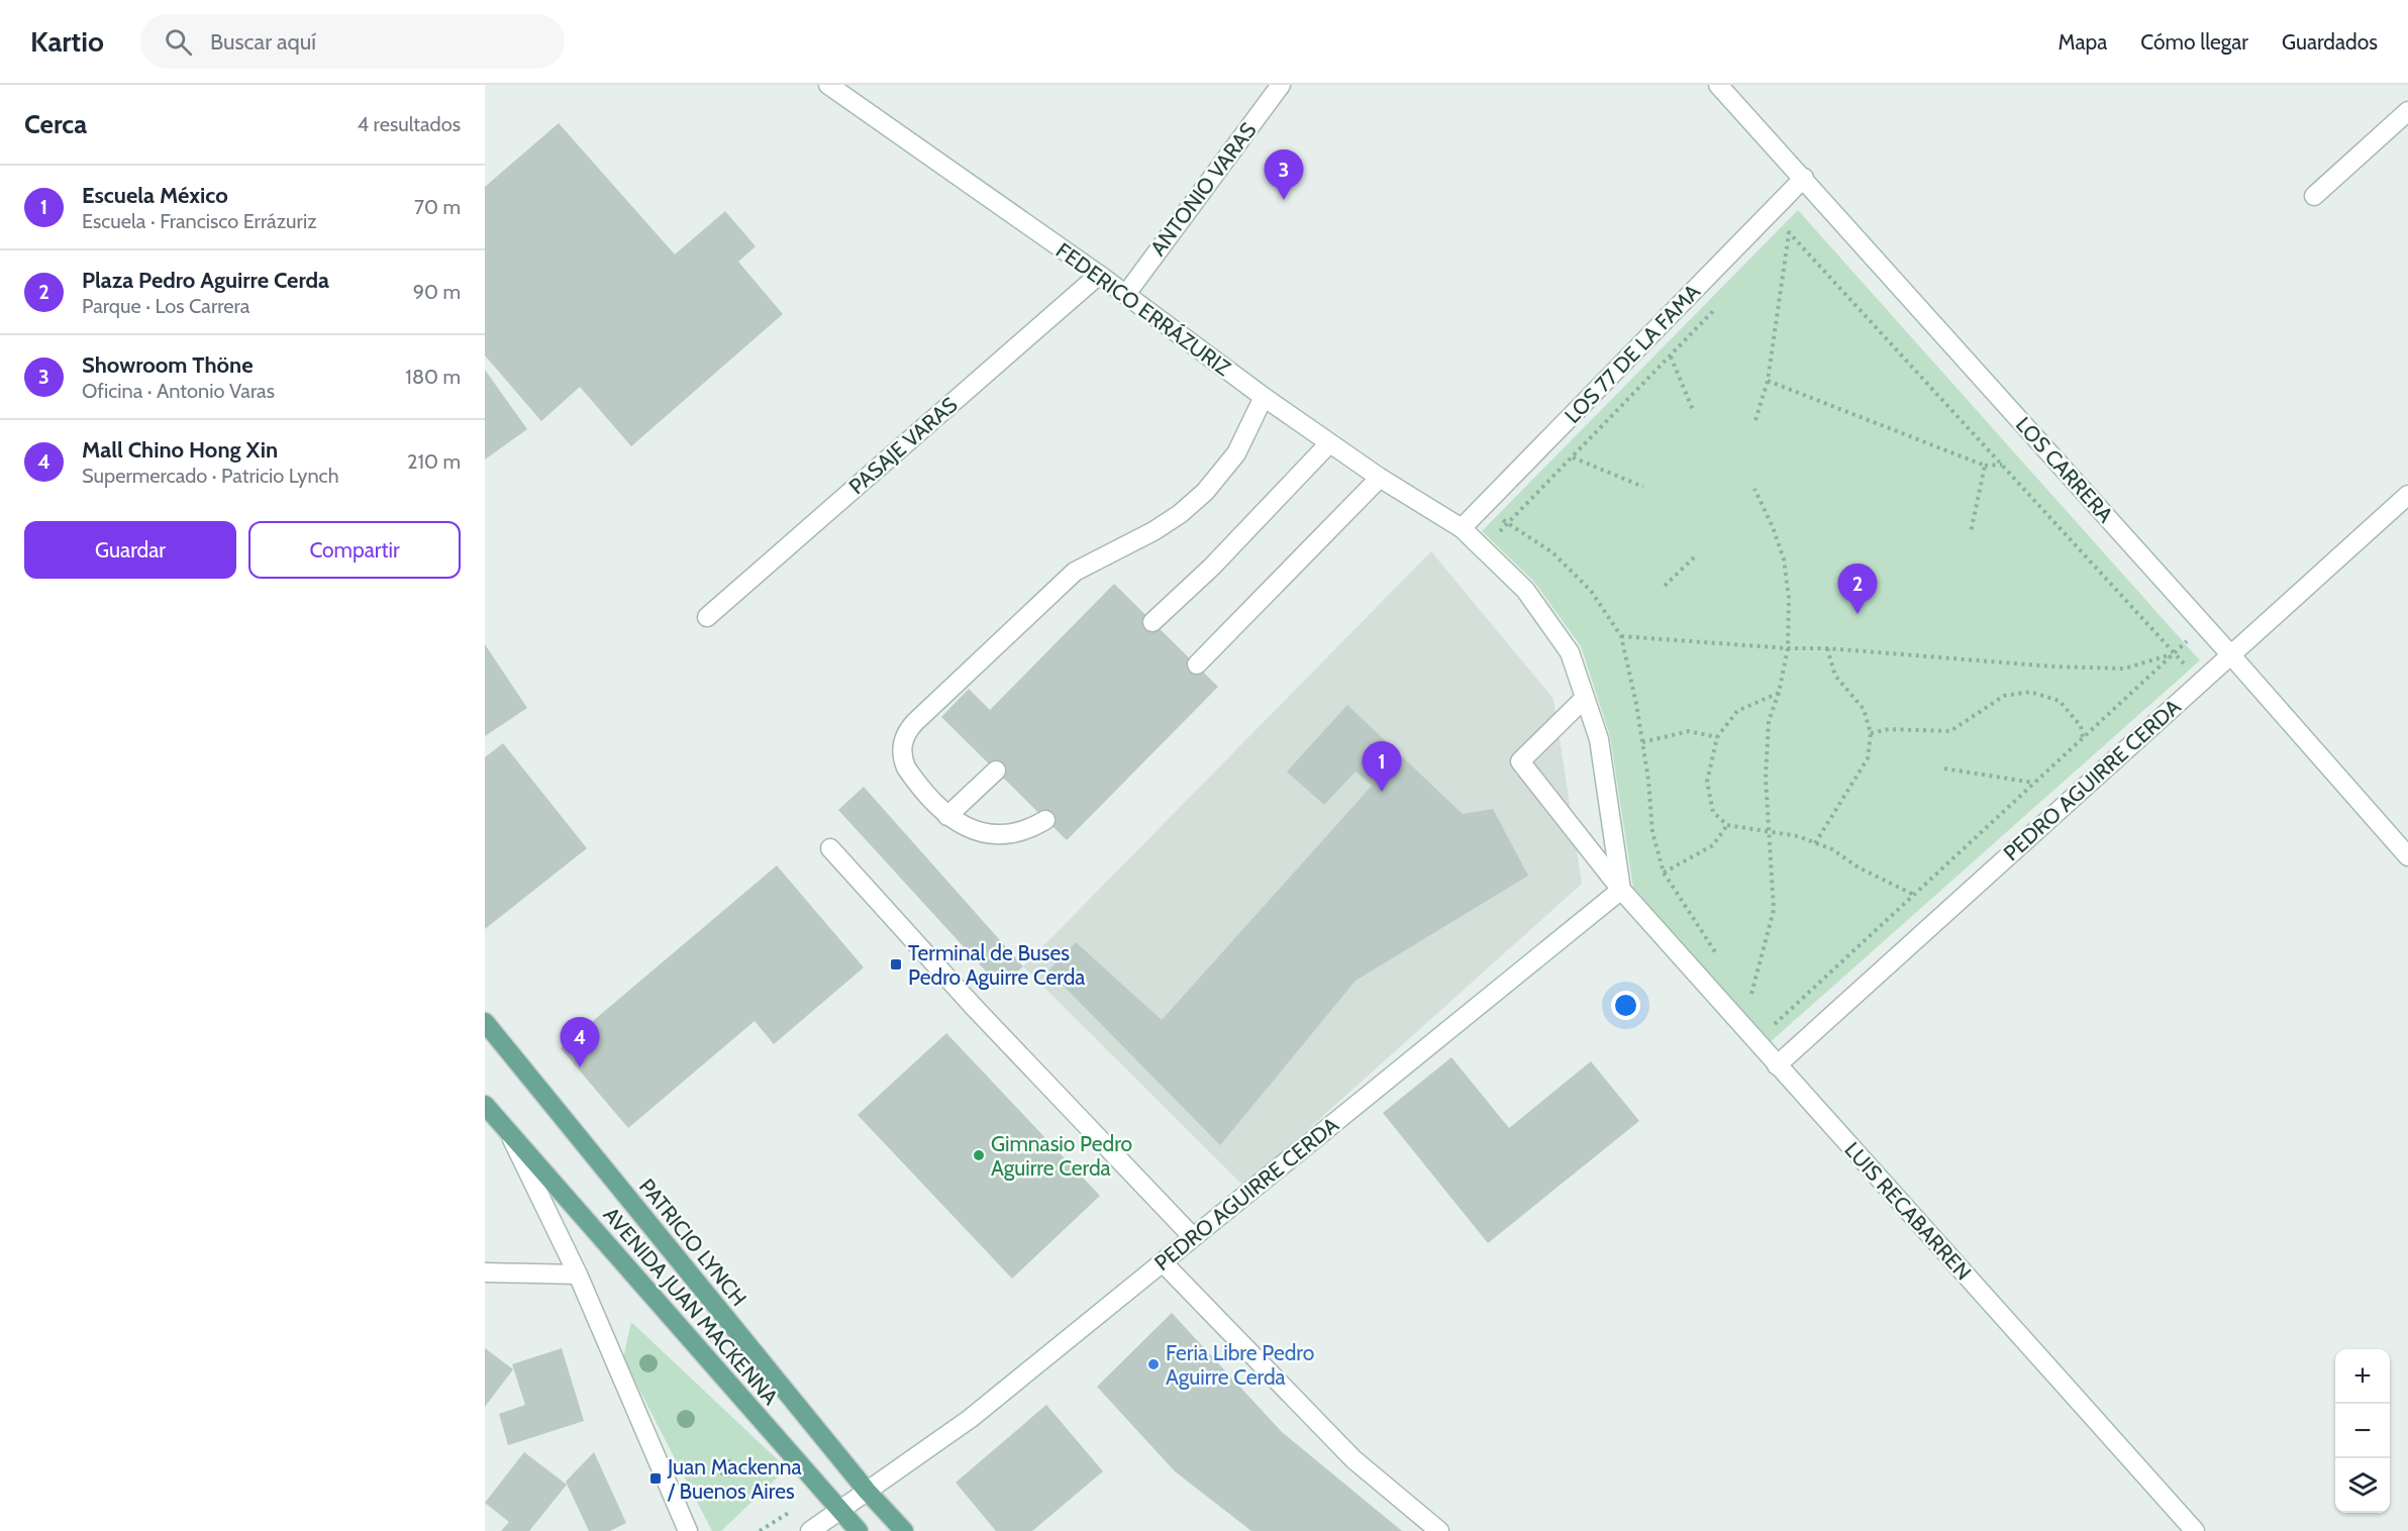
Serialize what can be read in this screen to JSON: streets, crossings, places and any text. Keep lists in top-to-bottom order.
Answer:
{
  "streets": {
    "main road": ["PATRICIO LYNCH", "AVENIDA JUAN MACKENNA"],
    "street": [
      "ANTONIO VARAS",
      "FEDERICO ERRÁZURIZ",
      "LOS 77 DE LA FAMA",
      "PASAJE VARAS",
      "LOS CARRERA",
      "PEDRO AGUIRRE CERDA",
      "LUIS RECABARREN"
    ]
  },
  "crossings": [
    ["ANTONIO VARAS", "FEDERICO ERRÁZURIZ"],
    ["FEDERICO ERRÁZURIZ", "LOS 77 DE LA FAMA"],
    ["FEDERICO ERRÁZURIZ", "PASAJE VARAS"],
    ["FEDERICO ERRÁZURIZ", "PEDRO AGUIRRE CERDA"],
    ["FEDERICO ERRÁZURIZ", "LUIS RECABARREN"],
    ["LOS 77 DE LA FAMA", "LOS CARRERA"],
    ["LOS CARRERA", "PEDRO AGUIRRE CERDA"],
    ["PEDRO AGUIRRE CERDA", "LUIS RECABARREN"],
    ["PEDRO AGUIRRE CERDA", "PATRICIO LYNCH"],
    ["PEDRO AGUIRRE CERDA", "AVENIDA JUAN MACKENNA"]
  ],
  "places": {
    "transit": ["Terminal de Buses Pedro Aguirre Cerda", "Juan Mackenna / Buenos Aires"],
    "other": ["Gimnasio Pedro Aguirre Cerda", "Feria Libre Pedro Aguirre Cerda"]
  },
  "page": {
    "header": "Kartio",
    "search": "Buscar aquí",
    "nav": ["Mapa", "Cómo llegar", "Guardados"],
    "heading": ["Cerca", "4 resultados"],
    "pins": [
      "3",
      "2",
      "1",
      "4"
    ],
    "list": [
      {
        "mark": "1",
        "name": "Escuela México",
        "note": "Escuela · Francisco Errázuriz",
        "value": "70 m"
      },
      {
        "mark": "2",
        "name": "Plaza Pedro Aguirre Cerda",
        "note": "Parque · Los Carrera",
        "value": "90 m"
      },
      {
        "mark": "3",
        "name": "Showroom Thöne",
        "note": "Oficina · Antonio Varas",
        "value": "180 m"
      },
      {
        "mark": "4",
        "name": "Mall Chino Hong Xin",
        "note": "Supermercado · Patricio Lynch",
        "value": "210 m"
      }
    ],
    "buttons": ["Guardar", "Compartir"],
    "map_buttons": ["+", "−"]
  }
}
